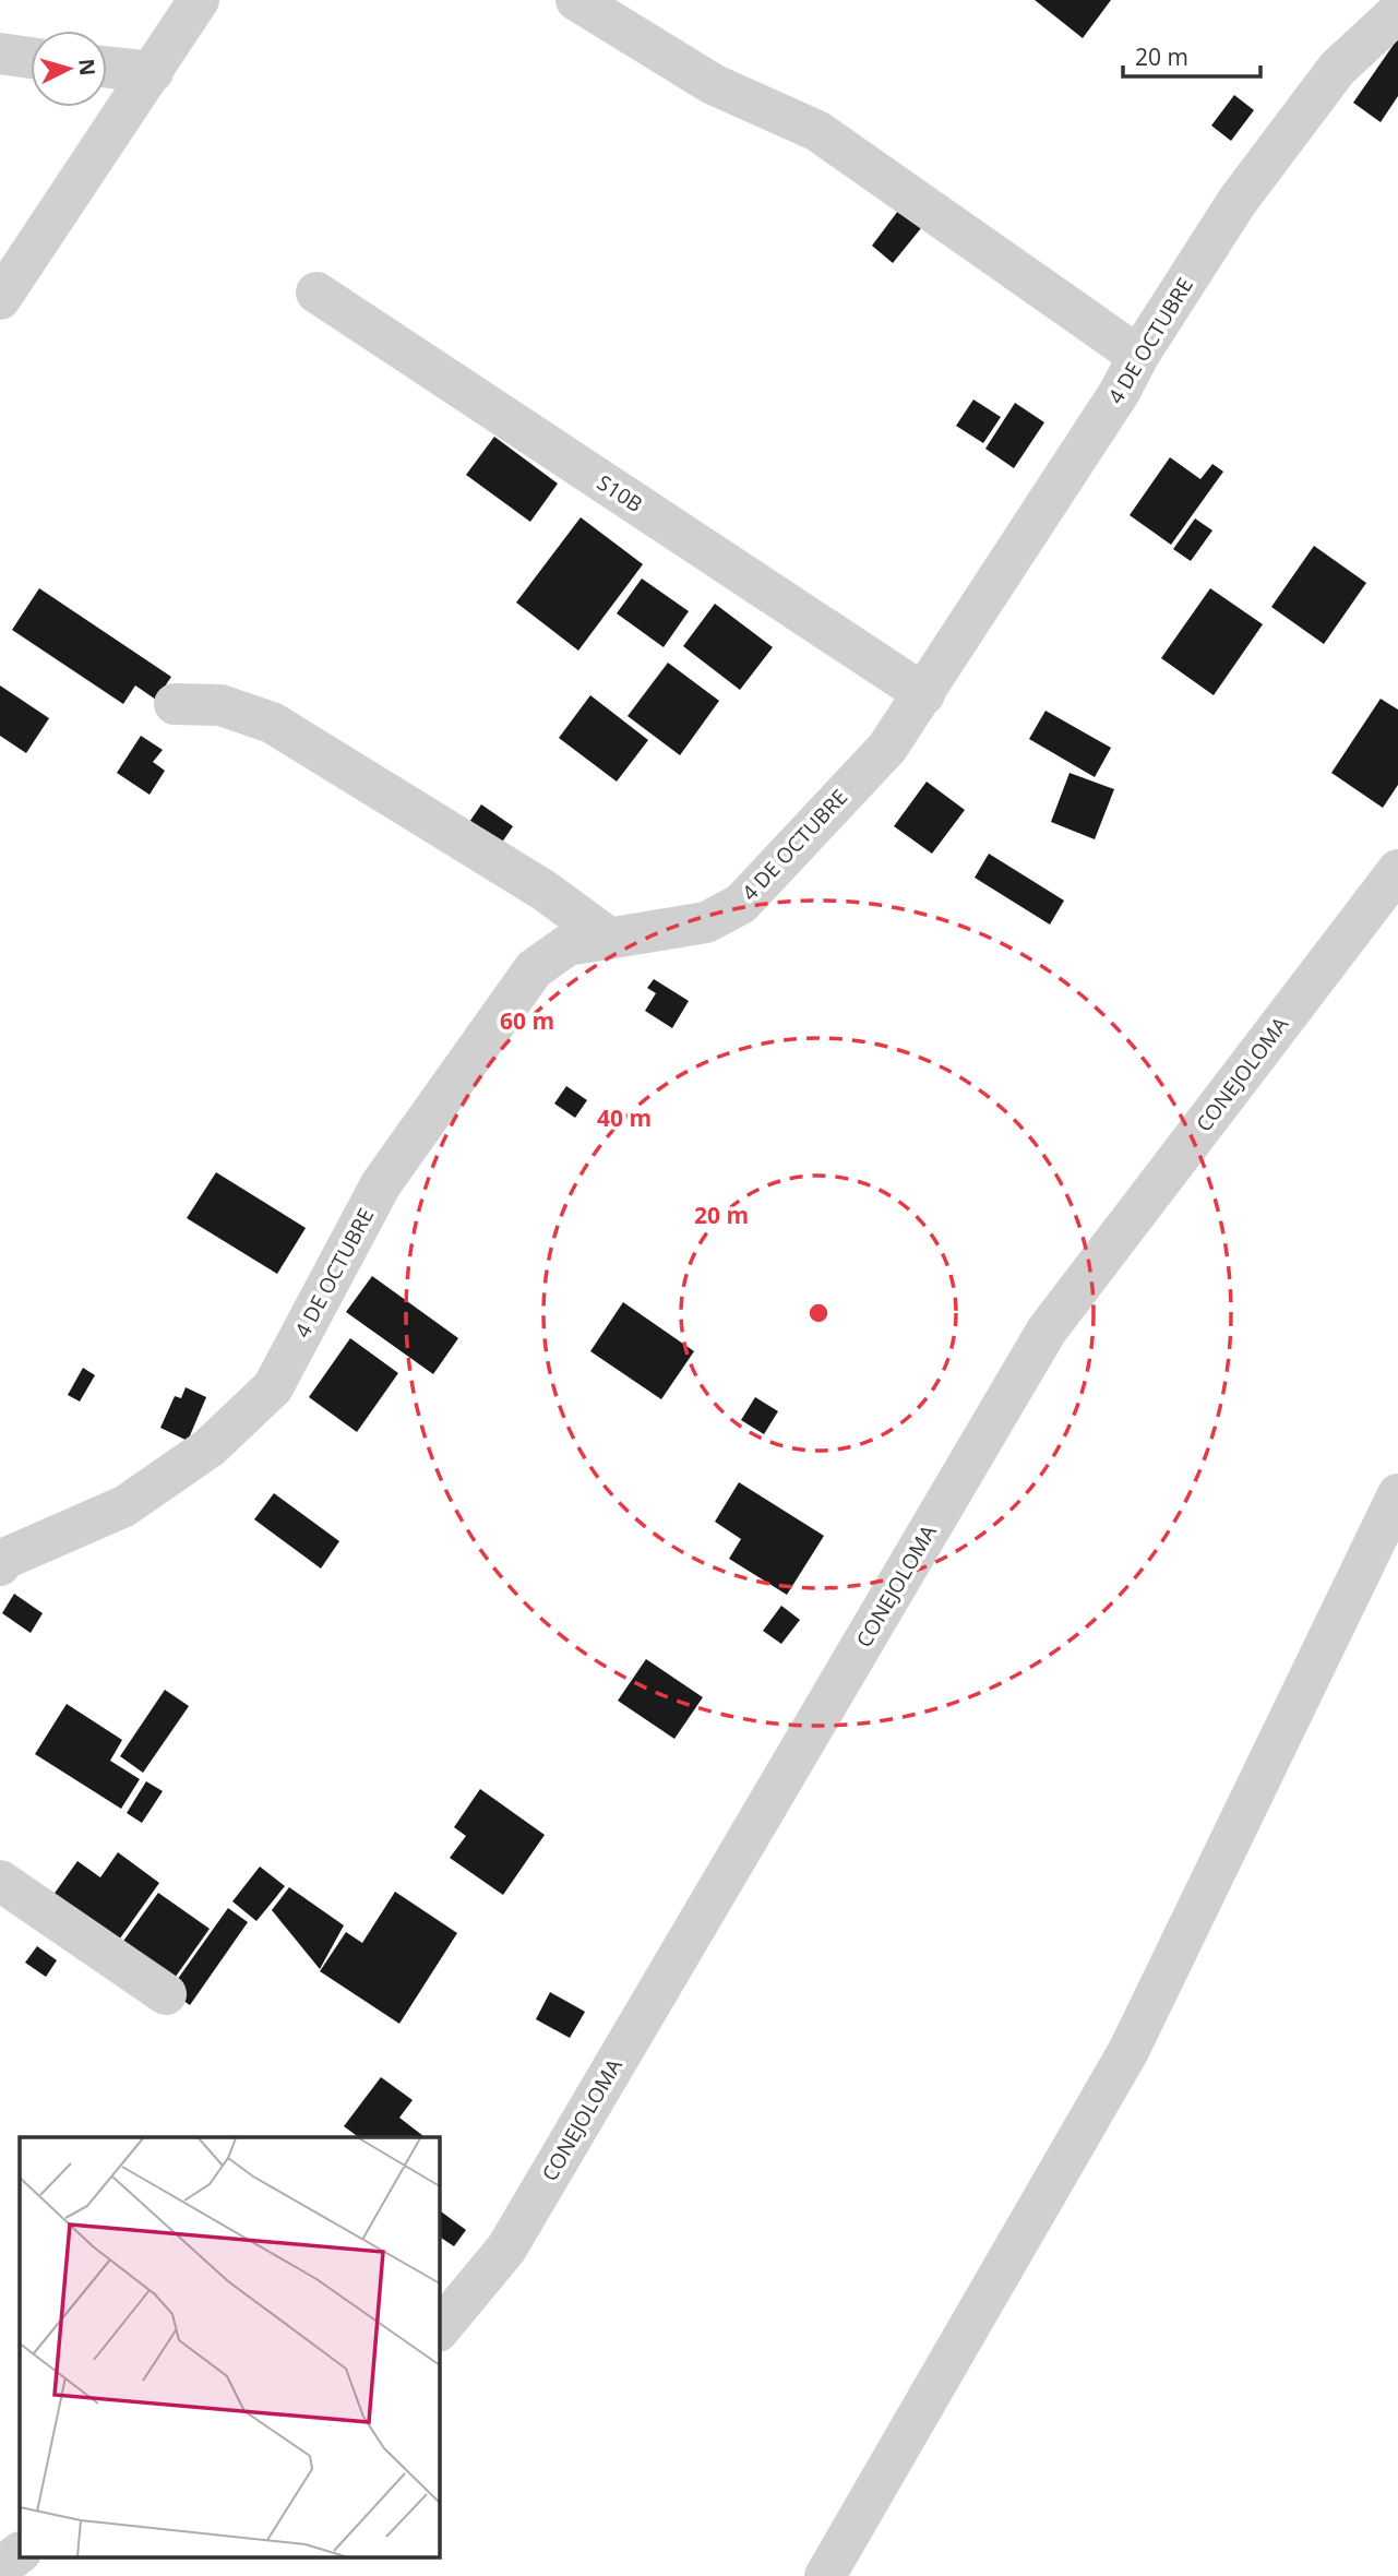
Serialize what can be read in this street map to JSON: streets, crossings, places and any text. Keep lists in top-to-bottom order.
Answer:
{
  "streets": {
    "street": ["4 DE OCTUBRE", "S10B", "CONEJOLOMA"]
  },
  "crossings": [
    ["4 DE OCTUBRE", "S10B"]
  ],
  "scale_bar": "20 m",
  "north": "right",
  "rings": ["60 m", "40 m", "20 m"]
}
